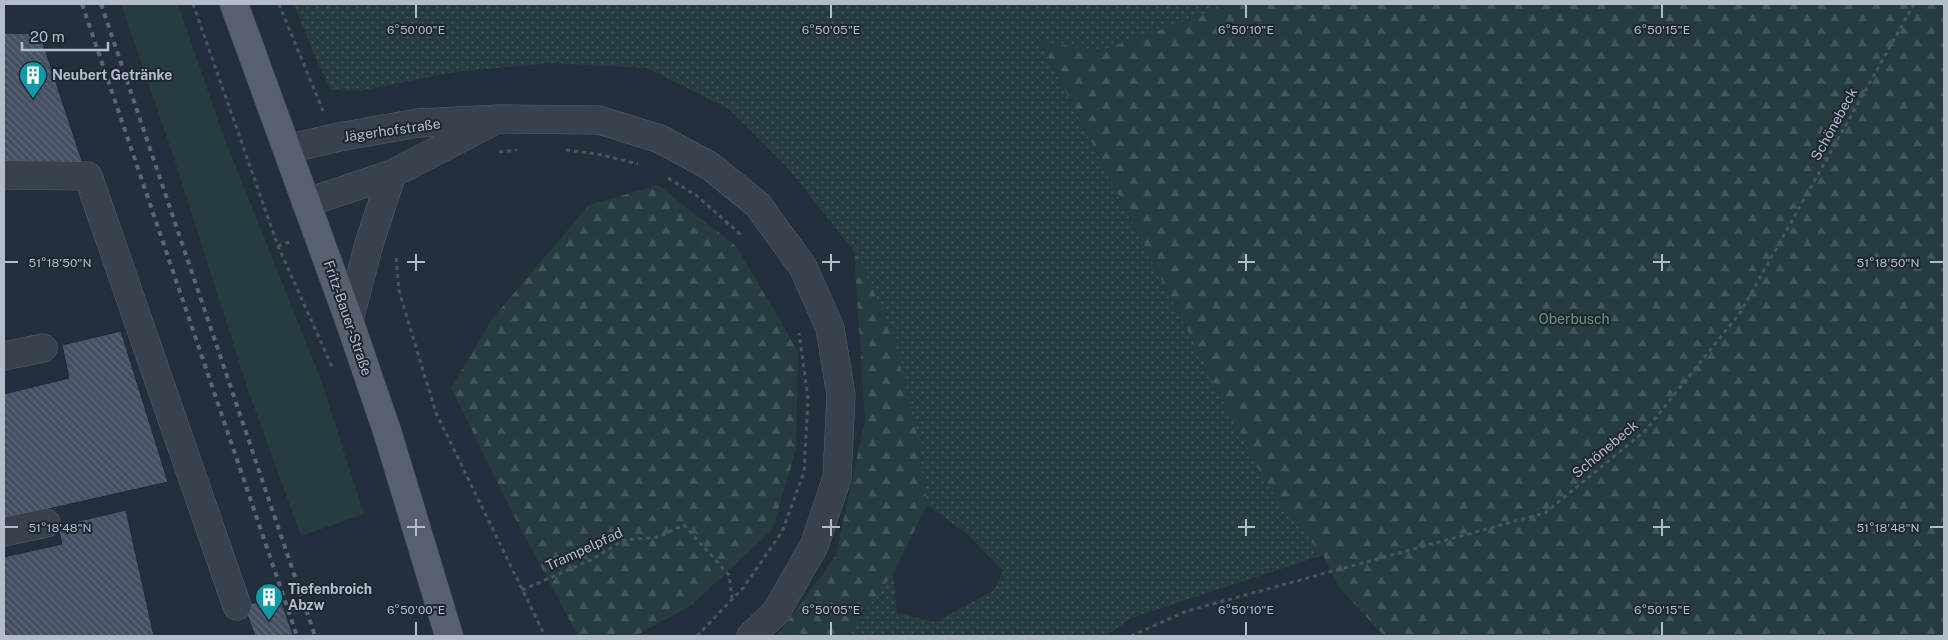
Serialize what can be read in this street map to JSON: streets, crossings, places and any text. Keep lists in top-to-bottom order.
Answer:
{
  "streets": {
    "main road": ["Fritz-Bauer-Straße"],
    "street": ["Jägerhofstraße"],
    "path": ["Schönebeck", "Trampelpfad"]
  },
  "crossings": [
    ["Jägerhofstraße", "Fritz-Bauer-Straße"]
  ],
  "parks": ["Oberbusch"],
  "places": {
    "building": ["Neubert Getränke", "Tiefenbroich Abzw"]
  },
  "scale_bar": "20 m",
  "coordinates": [
    "6°50'00\"E",
    "6°50'05\"E",
    "6°50'10\"E",
    "6°50'15\"E",
    "51°18'50\"N",
    "51°18'48\"N"
  ]
}
